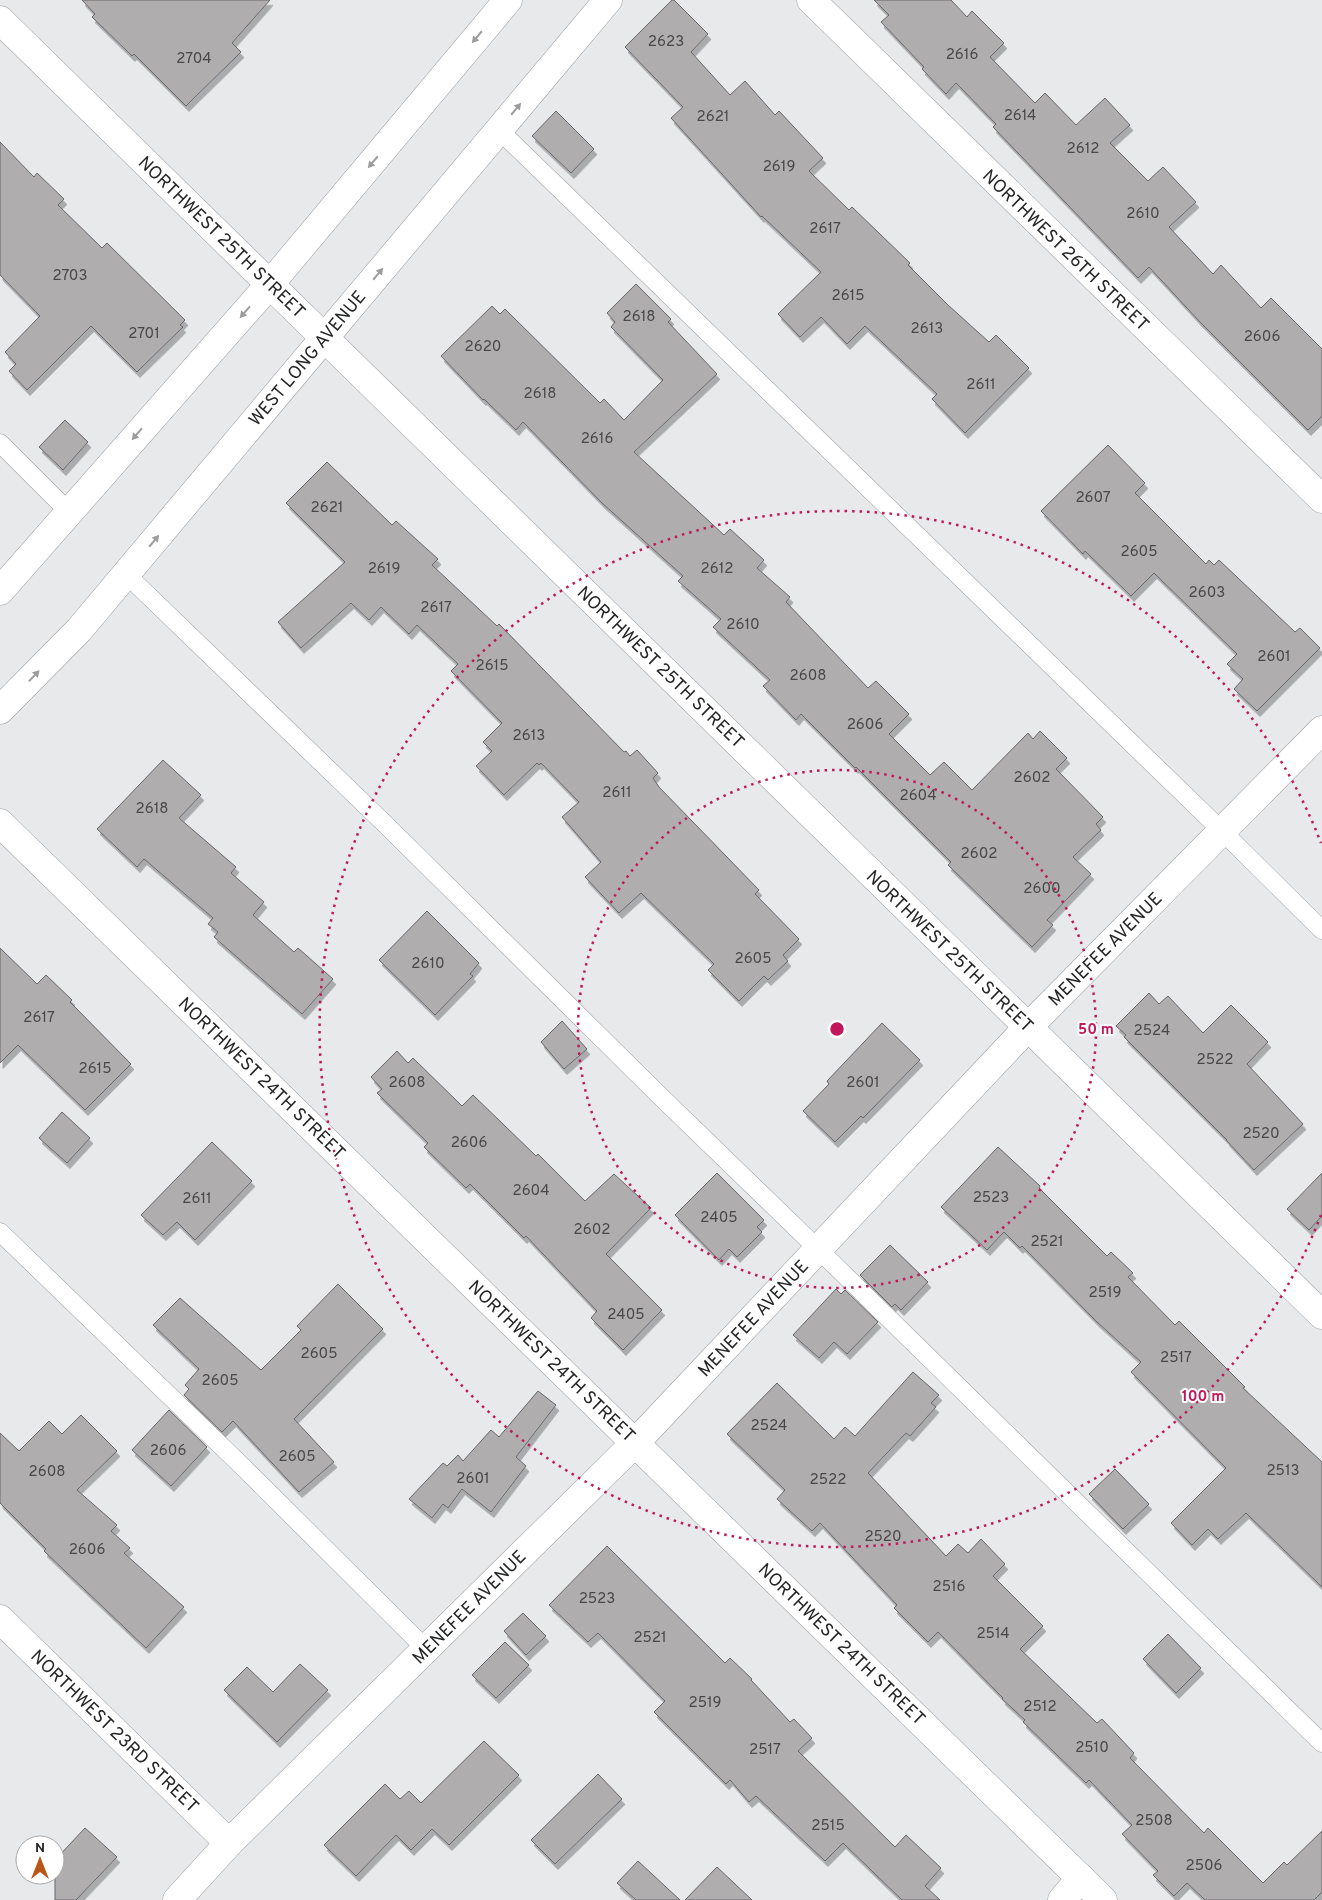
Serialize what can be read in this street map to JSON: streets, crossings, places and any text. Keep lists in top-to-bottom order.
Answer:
{
  "streets": {
    "street": [
      "NORTHWEST 25TH STREET",
      "NORTHWEST 26TH STREET",
      "WEST LONG AVENUE",
      "MENEFEE AVENUE",
      "NORTHWEST 24TH STREET",
      "NORTHWEST 23RD STREET"
    ]
  },
  "crossings": [
    ["NORTHWEST 25TH STREET", "WEST LONG AVENUE"],
    ["NORTHWEST 25TH STREET", "MENEFEE AVENUE"],
    ["MENEFEE AVENUE", "NORTHWEST 24TH STREET"],
    ["MENEFEE AVENUE", "NORTHWEST 23RD STREET"]
  ],
  "house_numbers": [
    "2623",
    "2616",
    "2704",
    "2614",
    "2621",
    "2612",
    "2619",
    "2610",
    "2617",
    "2703",
    "2615",
    "2618",
    "2613",
    "2701",
    "2606",
    "2620",
    "2611",
    "2618",
    "2616",
    "2607",
    "2621",
    "2605",
    "2619",
    "2612",
    "2603",
    "2617",
    "2610",
    "2601",
    "2615",
    "2608",
    "2606",
    "2613",
    "2602",
    "2611",
    "2604",
    "2618",
    "2602",
    "2600",
    "2605",
    "2610",
    "2617",
    "2524",
    "2522",
    "2615",
    "2608",
    "2601",
    "2520",
    "2606",
    "2604",
    "2523",
    "2611",
    "2405",
    "2602",
    "2521",
    "2519",
    "2405",
    "2605",
    "2517",
    "2605",
    "2524",
    "2606",
    "2605",
    "2513",
    "2608",
    "2601",
    "2522",
    "2520",
    "2606",
    "2516",
    "2523",
    "2514",
    "2521",
    "2519",
    "2512",
    "2510",
    "2517",
    "2508",
    "2515",
    "2506"
  ],
  "north": "top",
  "rings": ["50 m", "100 m"]
}
